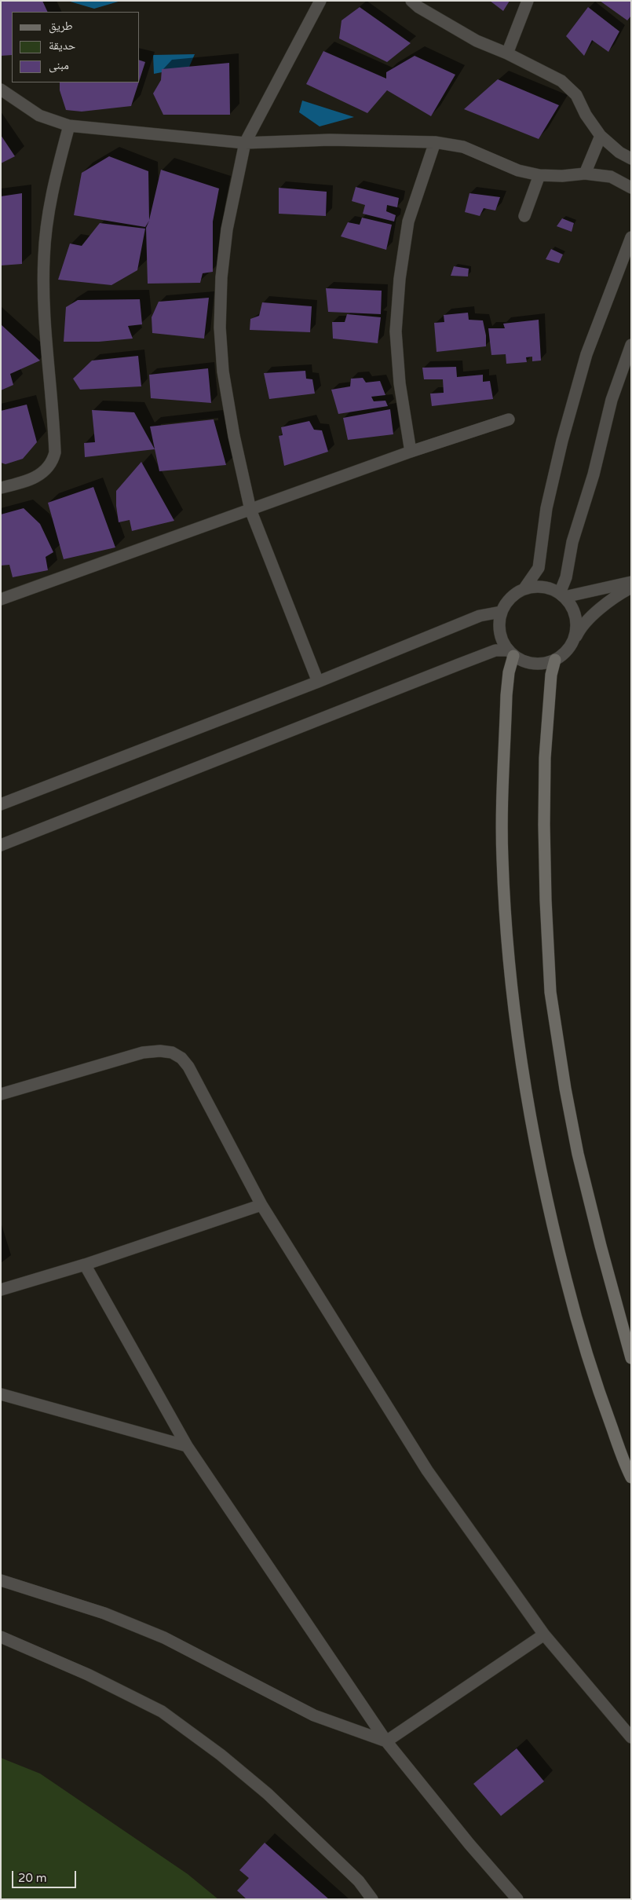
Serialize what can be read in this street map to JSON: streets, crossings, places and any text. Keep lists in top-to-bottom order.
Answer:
{
  "legend": ["طريق", "حديقة", "مبنى"],
  "scale_bar": "20 m"
}
